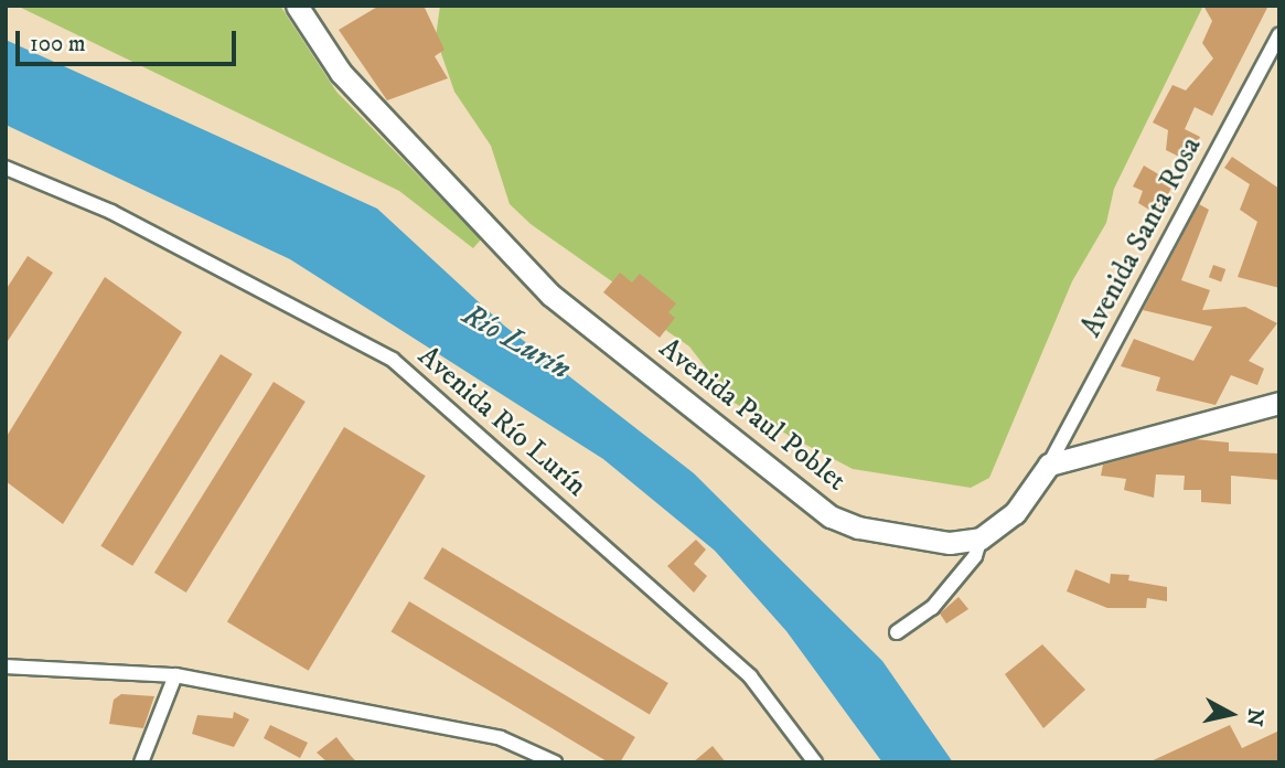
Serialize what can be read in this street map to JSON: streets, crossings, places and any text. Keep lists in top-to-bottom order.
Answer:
{
  "streets": {
    "main road": ["Avenida Paul Poblet"],
    "street": ["Avenida Santa Rosa", "Avenida Río Lurín"]
  },
  "water": ["Río Lurín"],
  "scale_bar": "100 m",
  "north": "right"
}
